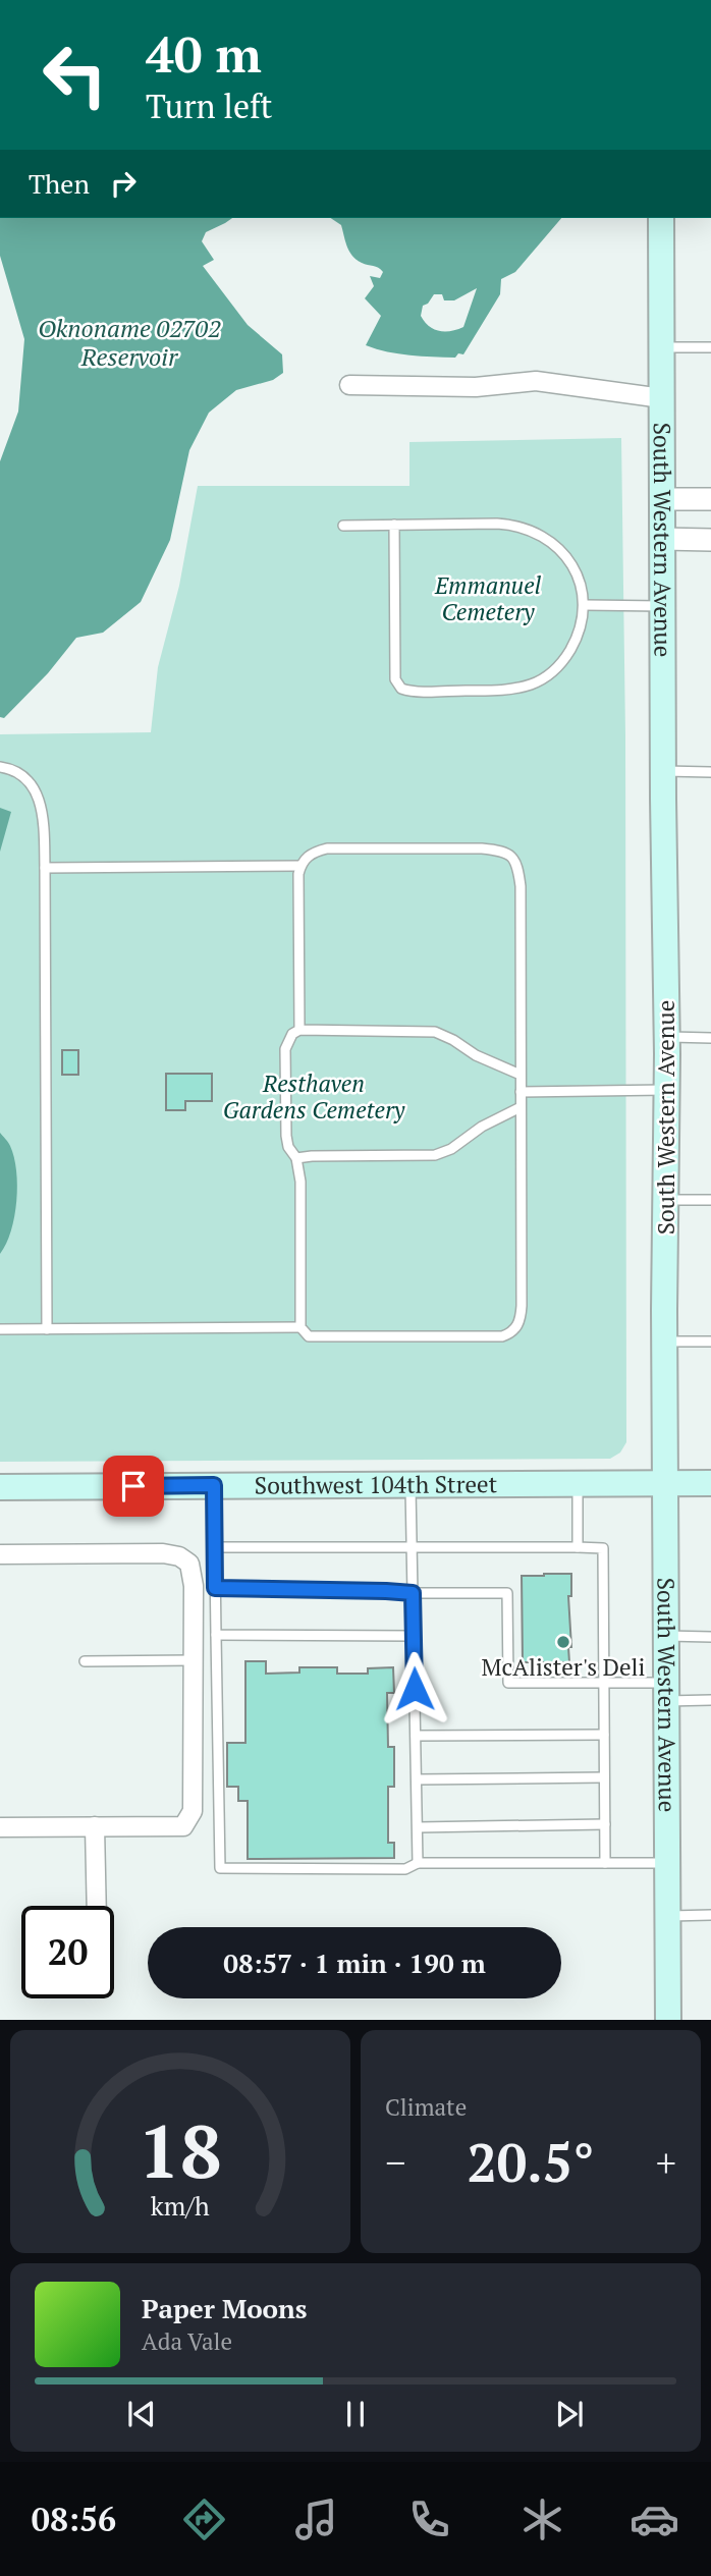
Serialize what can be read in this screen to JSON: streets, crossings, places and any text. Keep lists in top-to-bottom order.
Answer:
{
  "streets": {
    "main road": ["South Western Avenue", "Southwest 104th Street"]
  },
  "crossings": [
    ["South Western Avenue", "Southwest 104th Street"]
  ],
  "water": ["Oknoname 02702 Reservoir"],
  "parks": ["Emmanuel Cemetery", "Resthaven Gardens Cemetery"],
  "places": ["McAlister's Deli"],
  "page": {
    "turn": ["40 m", "Turn left"],
    "then": "Then",
    "limit": "20",
    "trip": "08:57 · 1 min · 190 m",
    "tile": "Climate",
    "heat": ["−", "20.5°", "+"],
    "song": ["Paper Moons", "Ada Vale"],
    "tabs": "08:56",
    "gauge": ["18", "km/h"]
  }
}
